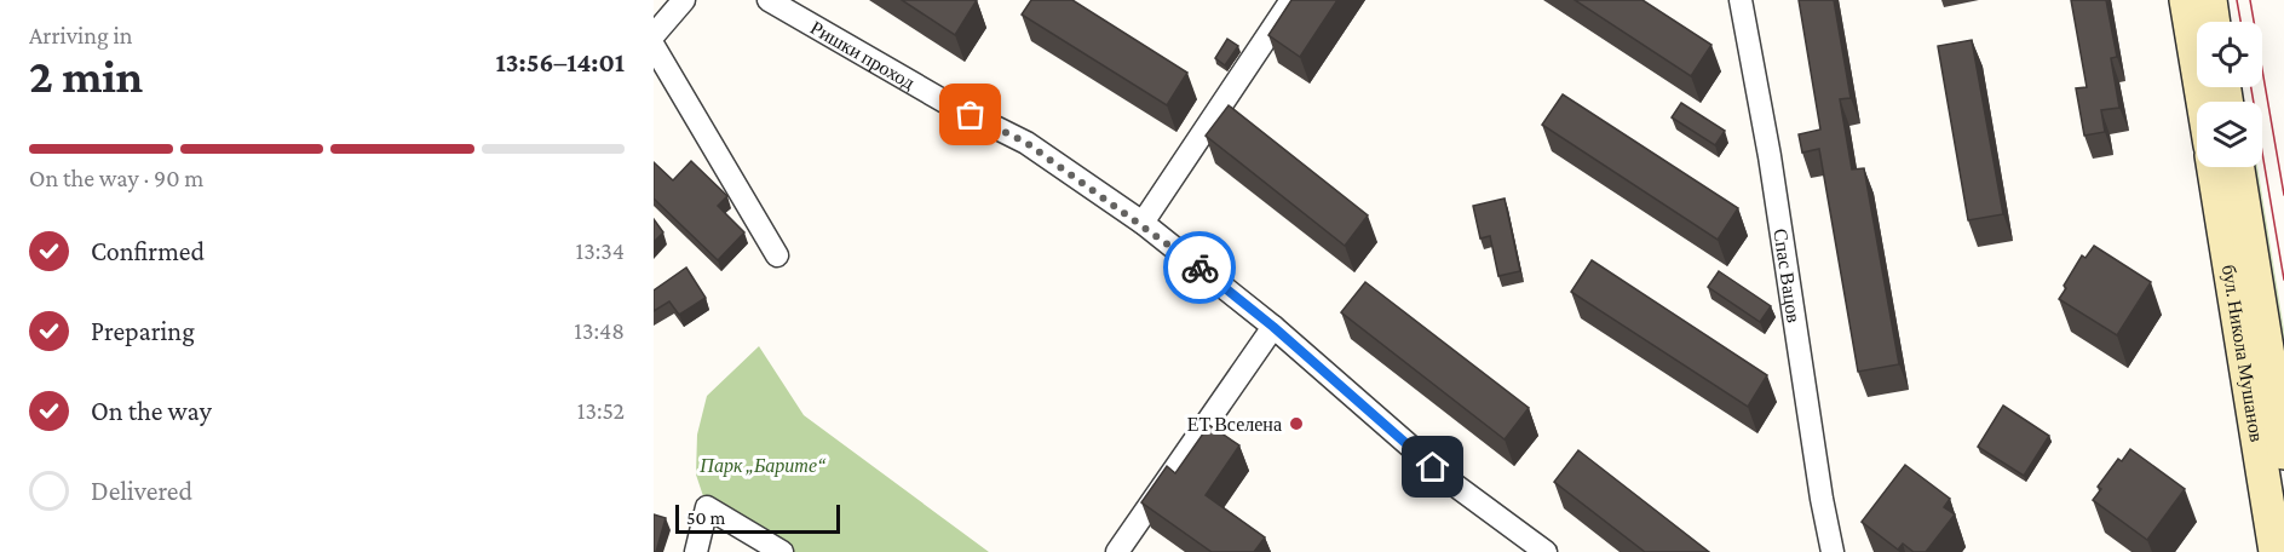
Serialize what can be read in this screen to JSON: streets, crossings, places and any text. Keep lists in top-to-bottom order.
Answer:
{
  "streets": {
    "main road": ["бул. Никола Мушанов"],
    "street": ["Ришки проход", "Спас Вацов"]
  },
  "parks": ["Парк „Барите“"],
  "places": ["ЕТ Вселена"],
  "scale_bar": "50 m",
  "page": {
    "heading": ["2 min", "Arriving in", "13:56–14:01"],
    "bar": "On the way · 90 m",
    "list": [
      ["Confirmed", "13:34"],
      ["Preparing", "13:48"],
      ["On the way", "13:52"],
      "Delivered"
    ],
    "scale": "50 m"
  }
}
